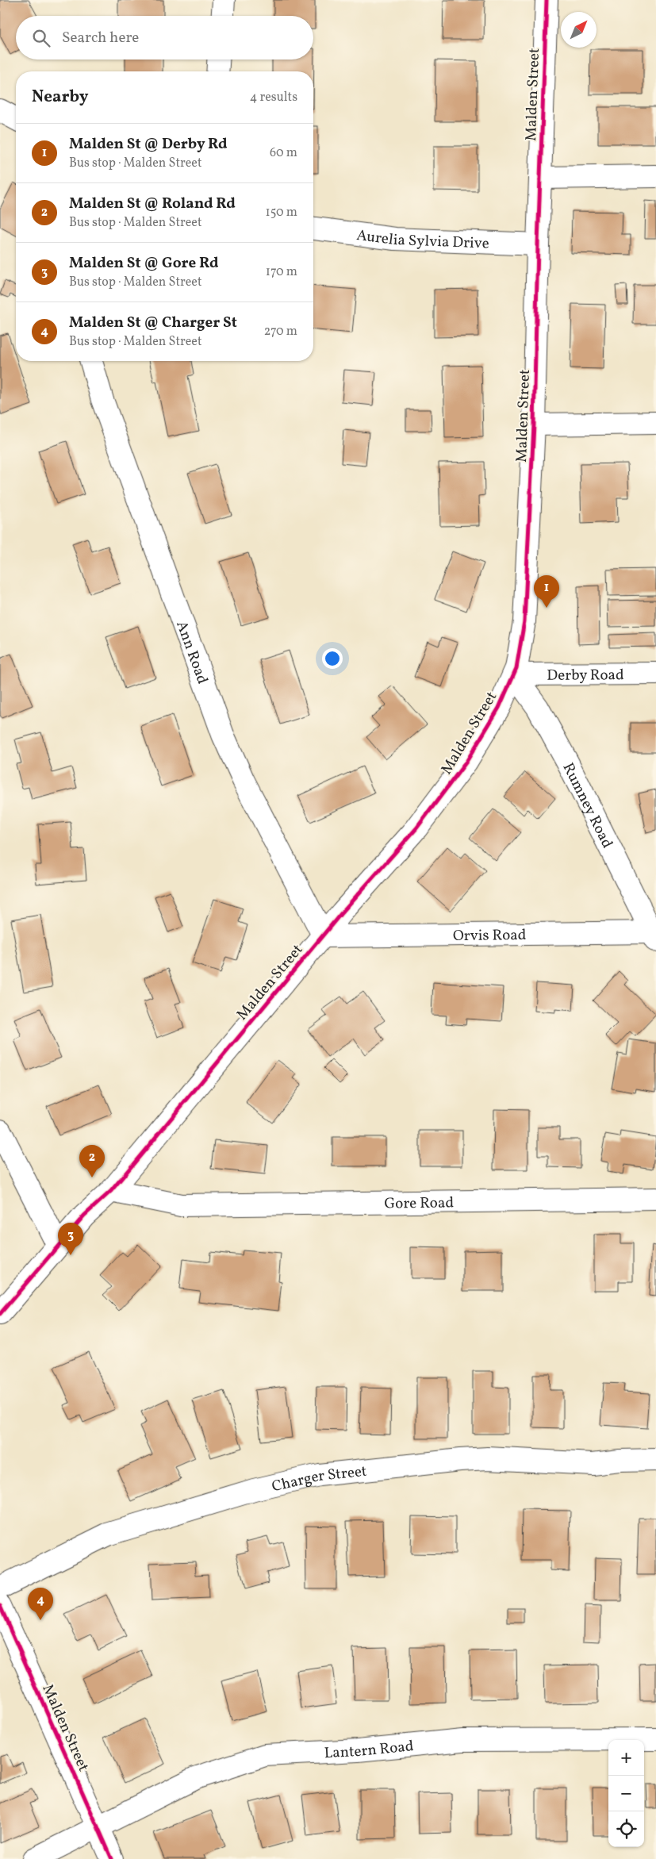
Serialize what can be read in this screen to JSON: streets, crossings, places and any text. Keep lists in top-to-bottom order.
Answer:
{
  "streets": {
    "street": [
      "Malden Street",
      "Aurelia Sylvia Drive",
      "Ann Road",
      "Derby Road",
      "Rumney Road",
      "Orvis Road",
      "Gore Road",
      "Charger Street",
      "Lantern Road"
    ]
  },
  "crossings": [
    ["Malden Street", "Aurelia Sylvia Drive"],
    ["Malden Street", "Ann Road"],
    ["Malden Street", "Derby Road"],
    ["Malden Street", "Rumney Road"],
    ["Malden Street", "Orvis Road"],
    ["Malden Street", "Gore Road"],
    ["Malden Street", "Lantern Road"],
    ["Ann Road", "Orvis Road"],
    ["Derby Road", "Rumney Road"],
    ["Rumney Road", "Orvis Road"]
  ],
  "north": "top right",
  "page": {
    "search": "Search here",
    "heading": ["Nearby", "4 results"],
    "list": [
      {
        "mark": "1",
        "name": "Malden St @ Derby Rd",
        "note": "Bus stop · Malden Street",
        "value": "60 m"
      },
      {
        "mark": "2",
        "name": "Malden St @ Roland Rd",
        "note": "Bus stop · Malden Street",
        "value": "150 m"
      },
      {
        "mark": "3",
        "name": "Malden St @ Gore Rd",
        "note": "Bus stop · Malden Street",
        "value": "170 m"
      },
      {
        "mark": "4",
        "name": "Malden St @ Charger St",
        "note": "Bus stop · Malden Street",
        "value": "270 m"
      }
    ],
    "pins": [
      "1",
      "2",
      "3",
      "4"
    ],
    "map_buttons": ["+", "−"]
  }
}
